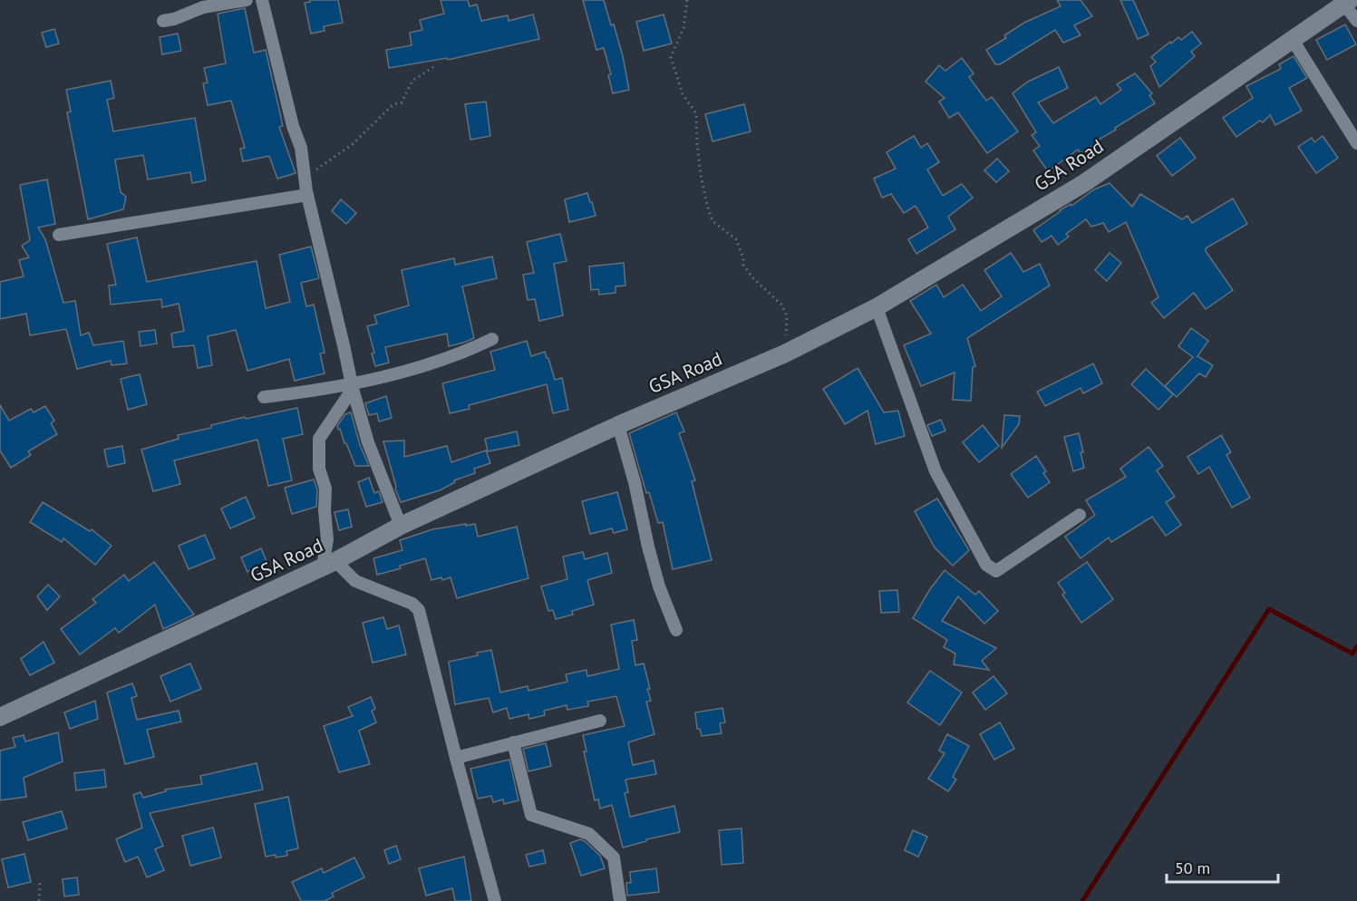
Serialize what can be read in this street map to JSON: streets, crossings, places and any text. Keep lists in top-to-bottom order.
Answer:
{
  "streets": {
    "street": ["GSA Road"]
  },
  "scale_bar": "50 m"
}
